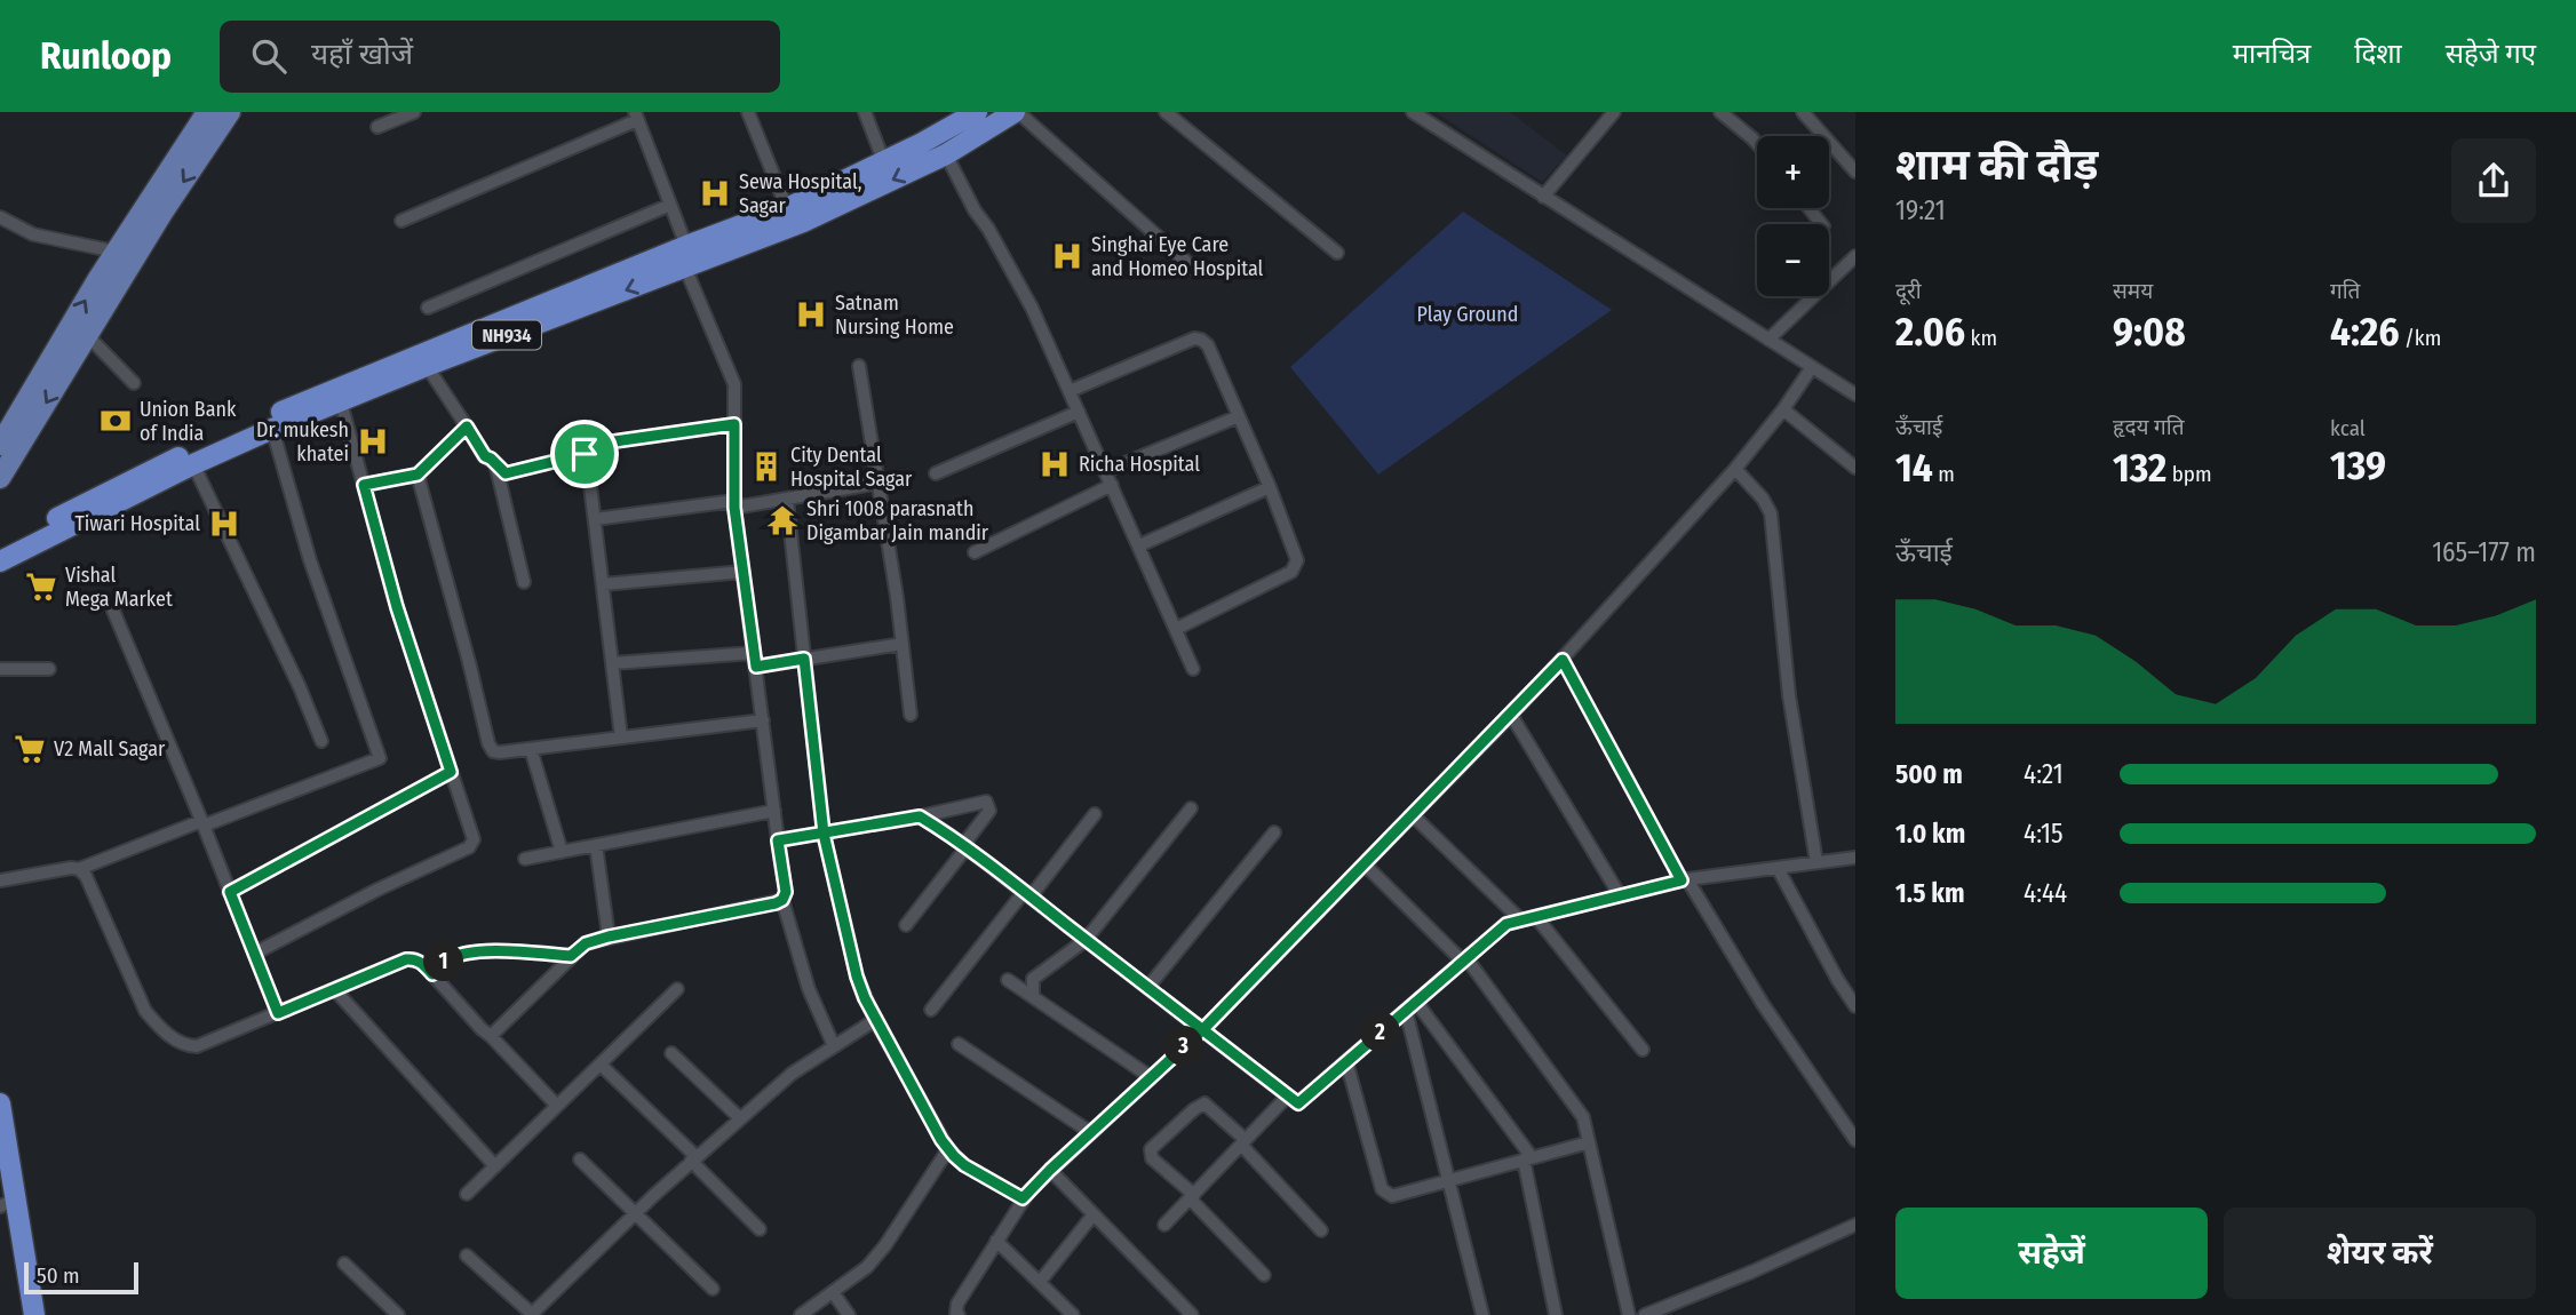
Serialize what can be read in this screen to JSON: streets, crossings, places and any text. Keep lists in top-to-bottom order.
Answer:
{
  "streets": {
    "highway": ["NH934"]
  },
  "parks": ["Play Ground"],
  "places": {
    "hospital": [
      "Sewa Hospital, Sagar",
      "Singhai Eye Care and Homeo Hospital",
      "Satnam Nursing Home",
      "Dr. mukesh khatei",
      "Richa Hospital",
      "Tiwari Hospital"
    ],
    "bank": ["Union Bank of India"],
    "building": ["City Dental Hospital Sagar"],
    "temple": ["Shri 1008 parasnath Digambar Jain mandir"],
    "supermarket": ["Vishal Mega Market", "V2 Mall Sagar"]
  },
  "scale_bar": "50 m",
  "page": {
    "header": "Runloop",
    "search": "यहाँ खोजें",
    "nav": ["मानचित्र", "दिशा", "सहेजे गए"],
    "heading": ["शाम की दौड़", "19:21"],
    "map_buttons": ["+", "−"],
    "stats": [
      ["दूरी", "2.06 km"],
      ["समय", "9:08"],
      ["गति", "4:26 /km"],
      ["ऊँचाई", "14 m"],
      ["हृदय गति", "132 bpm"],
      ["kcal", "139"]
    ],
    "chart": ["ऊँचाई", "165–177 m"],
    "list": [
      {
        "name": "500 m",
        "note": "4:21"
      },
      {
        "name": "1.0 km",
        "note": "4:15"
      },
      {
        "name": "1.5 km",
        "note": "4:44"
      }
    ],
    "pins": ["1", "2", "3"],
    "buttons": ["सहेजें", "शेयर करें"],
    "scale": "50 m"
  }
}
